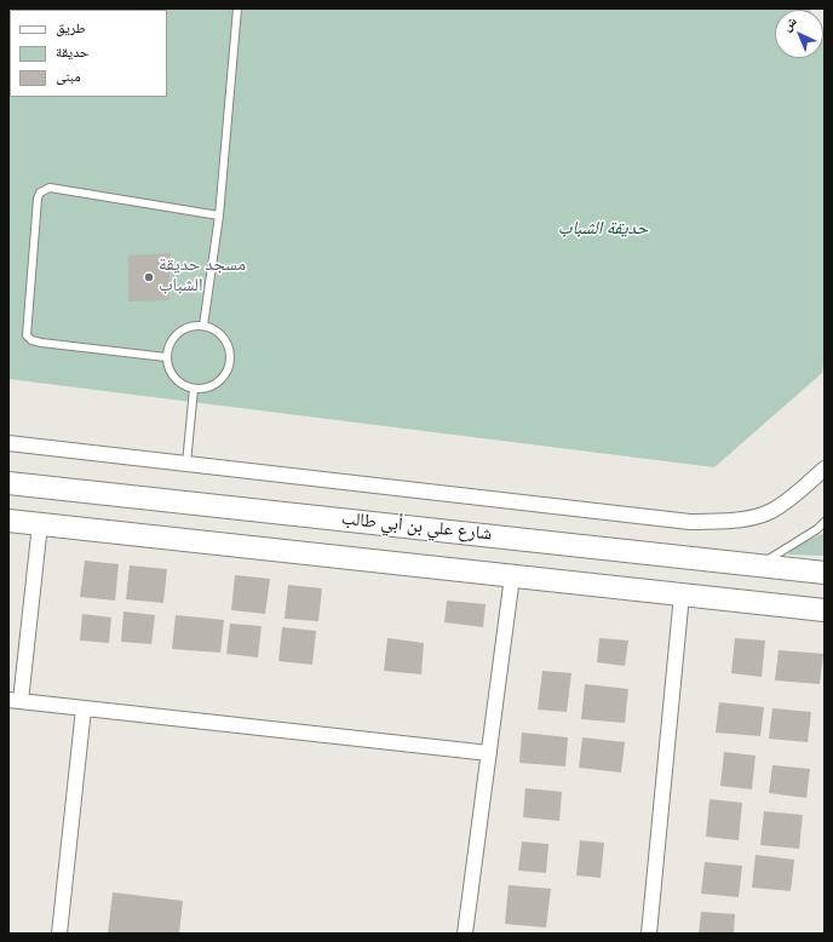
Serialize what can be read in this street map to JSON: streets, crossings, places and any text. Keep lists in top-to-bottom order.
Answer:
{
  "streets": {
    "street": ["شارع علي بن أبي طالب"]
  },
  "parks": ["حديقة الشباب"],
  "places": ["مسجد حديقة الشباب"],
  "legend": ["طريق", "حديقة", "مبنى"],
  "north": "top left"
}
